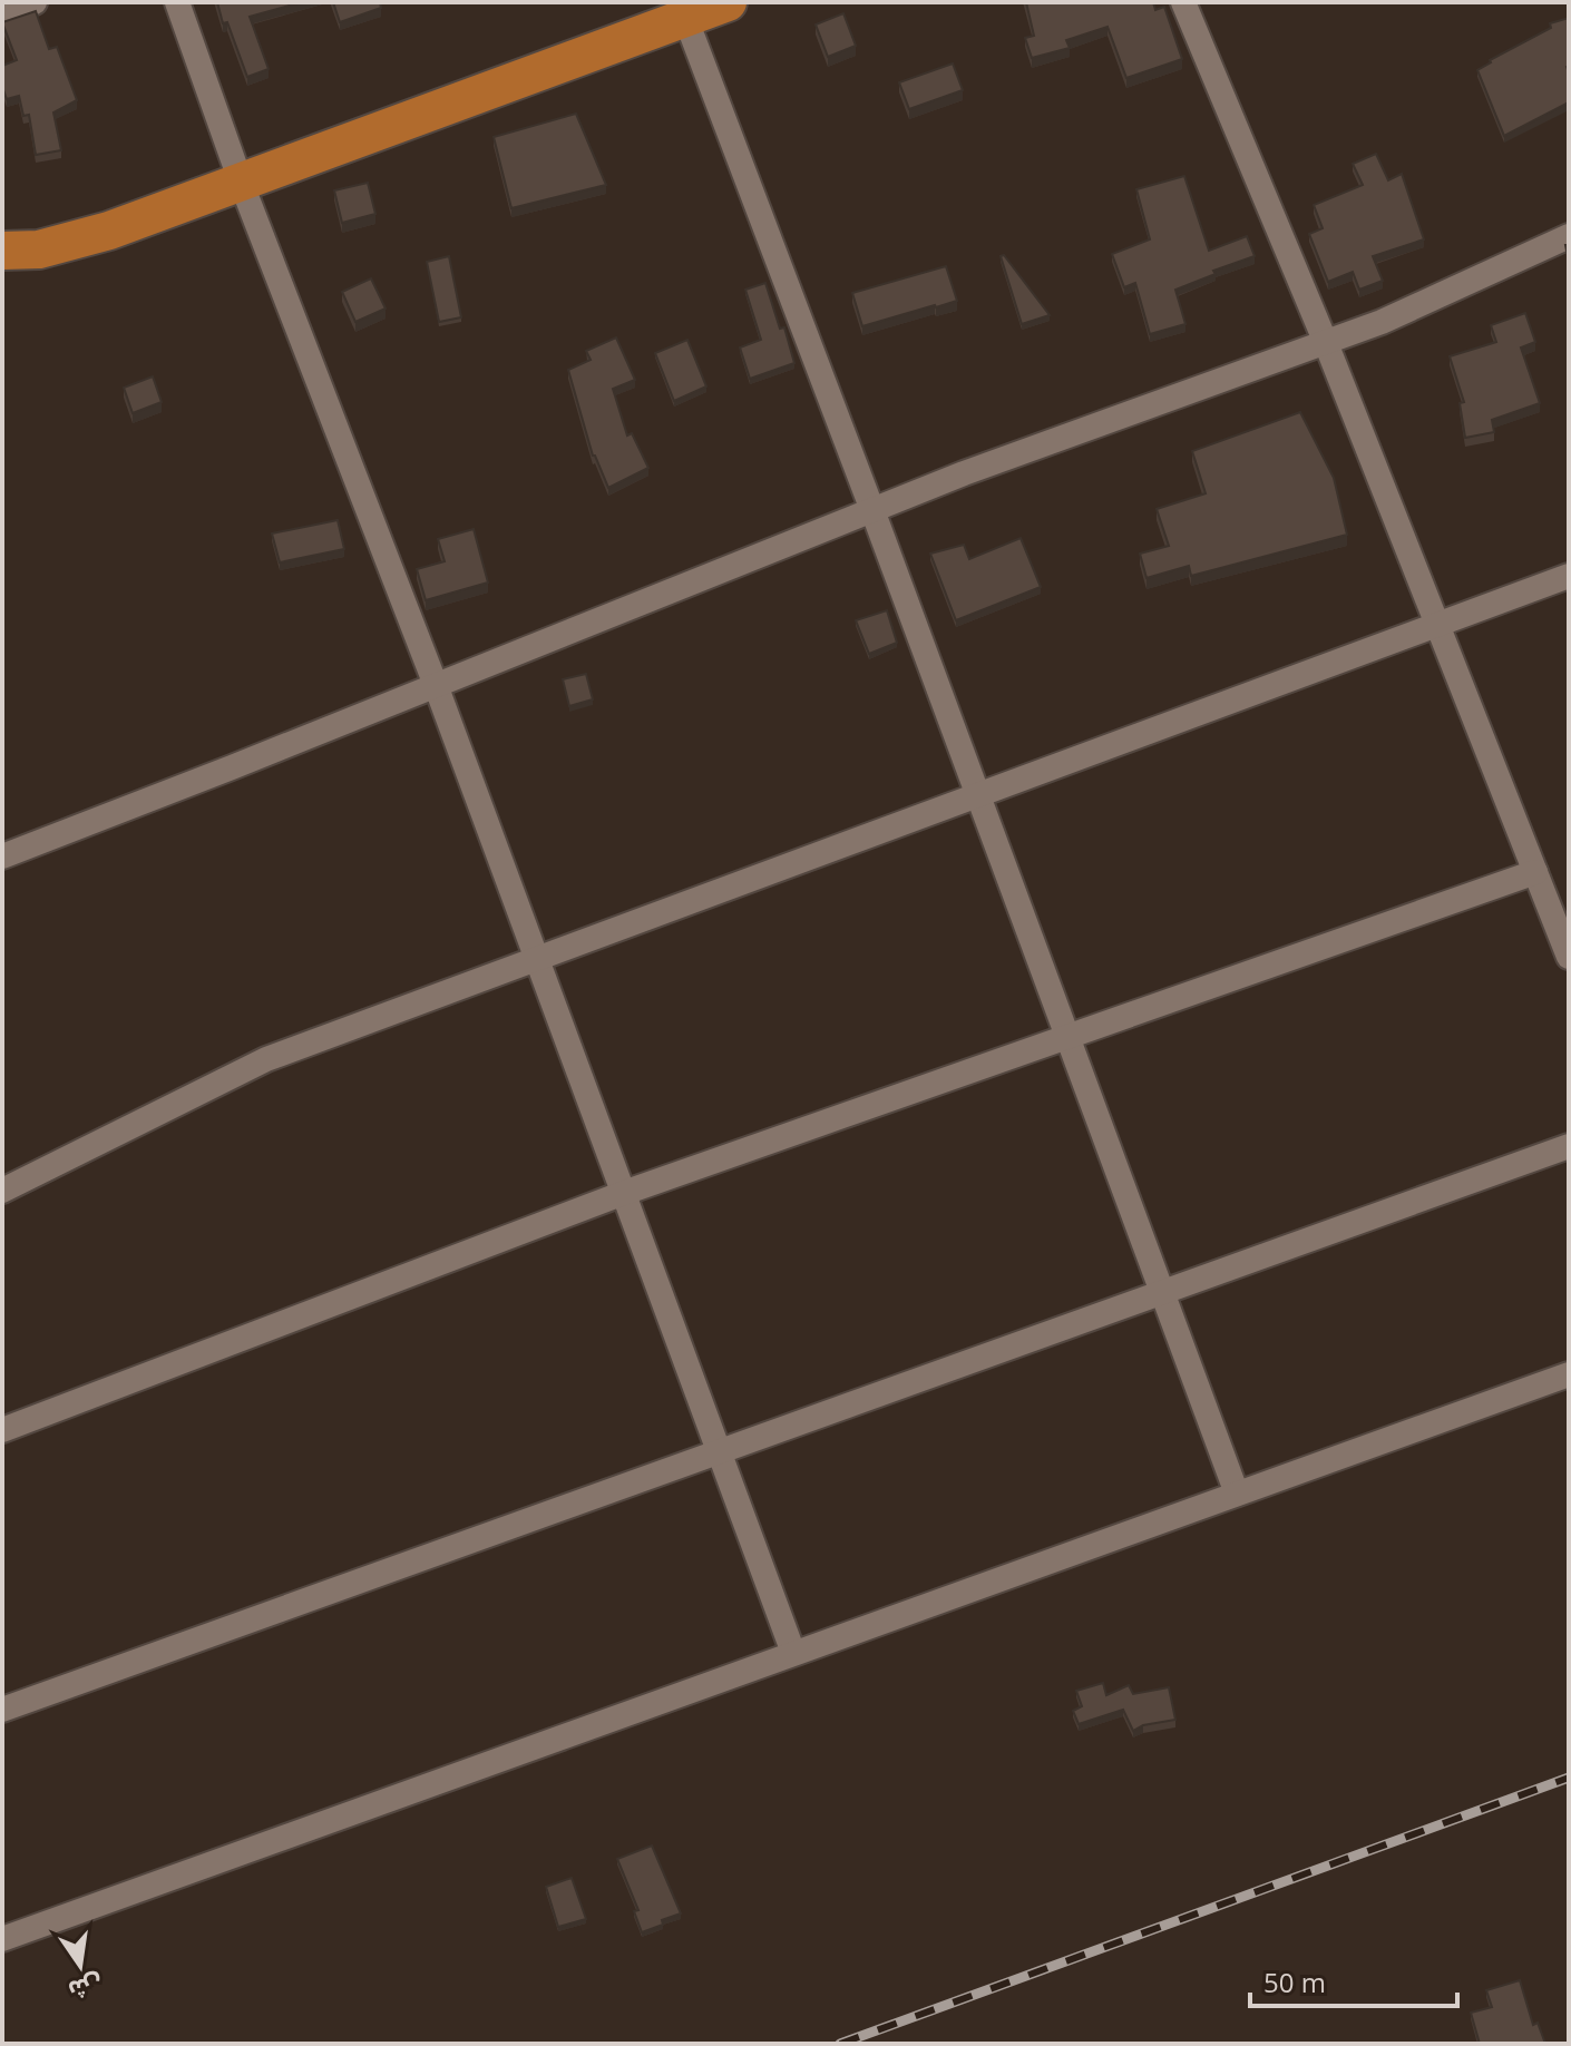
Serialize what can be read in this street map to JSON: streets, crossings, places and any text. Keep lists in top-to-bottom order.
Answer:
{
  "scale_bar": "50 m",
  "north": "bottom"
}
